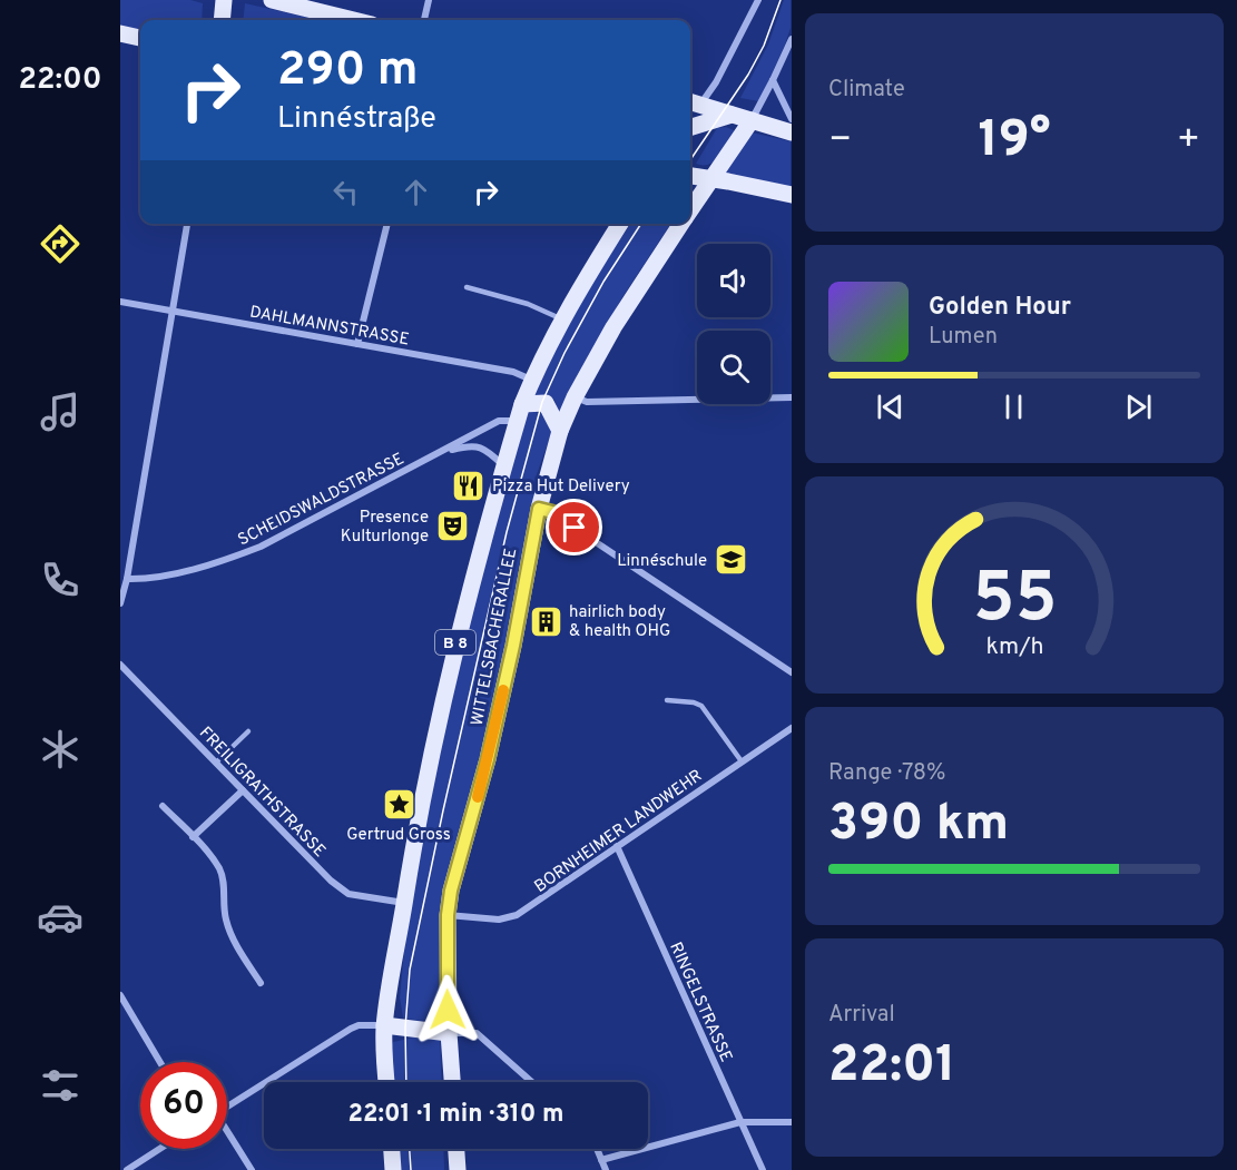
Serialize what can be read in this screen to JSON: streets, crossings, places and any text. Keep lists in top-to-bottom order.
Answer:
{
  "streets": {
    "main road": ["WITTELSBACHERALLEE", "B 8"],
    "street": [
      "DAHLMANNSTRASSE",
      "SCHEIDSWALDSTRASSE",
      "FREILIGRATHSTRASSE",
      "BORNHEIMER LANDWEHR",
      "RINGELSTRASSE"
    ]
  },
  "crossings": [
    ["DAHLMANNSTRASSE", "WITTELSBACHERALLEE"],
    ["SCHEIDSWALDSTRASSE", "WITTELSBACHERALLEE"],
    ["WITTELSBACHERALLEE", "FREILIGRATHSTRASSE"],
    ["WITTELSBACHERALLEE", "BORNHEIMER LANDWEHR"],
    ["BORNHEIMER LANDWEHR", "RINGELSTRASSE"]
  ],
  "places": {
    "restaurant": ["Pizza Hut Delivery"],
    "theatre": ["Presence Kulturlonge"],
    "school or university": ["Linnéschule"],
    "building": ["hairlich body & health OHG"],
    "place": ["Gertrud Gross"]
  },
  "page": {
    "tabs": "22:00",
    "tile": [
      "Climate",
      ["Range · 78%", "390 km"],
      ["Arrival", "22:01"]
    ],
    "turn": ["290 m", "Linnéstraße"],
    "heat": ["−", "19°", "+"],
    "song": ["Golden Hour", "Lumen"],
    "limit": "60",
    "trip": "22:01 · 1 min · 310 m",
    "gauge": ["55", "km/h"]
  }
}
